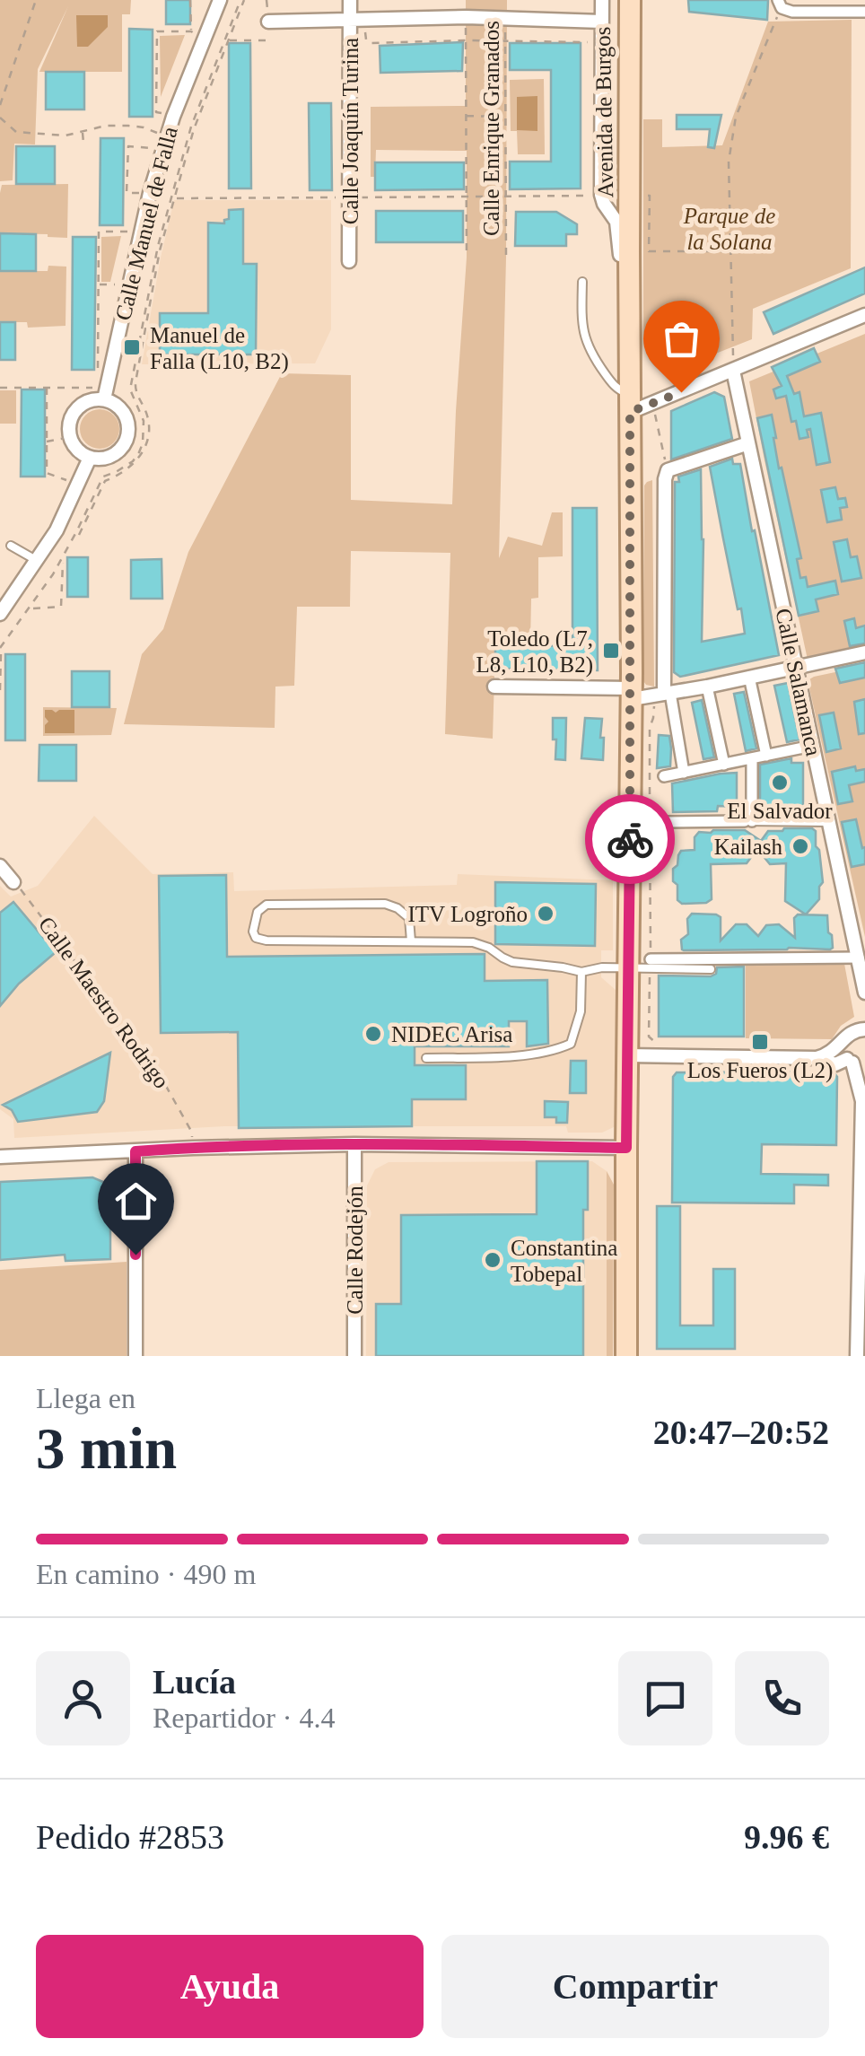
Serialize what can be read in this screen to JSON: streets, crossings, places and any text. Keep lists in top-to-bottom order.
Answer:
{
  "streets": {
    "main road": ["Avenida de Burgos"],
    "street": [
      "Calle Joaquín Turina",
      "Calle Manuel de Falla",
      "Calle Salamanca",
      "Calle Rodejón"
    ],
    "path": ["Calle Enrique Granados", "Calle Maestro Rodrigo"]
  },
  "parks": ["Parque de la Solana"],
  "places": {
    "transit": ["Manuel de Falla (L10, B2)", "Toledo (L7, L8, L10, B2)", "Los Fueros (L2)"],
    "other": [
      "El Salvador",
      "Kailash",
      "ITV Logroño",
      "NIDEC Arisa",
      "Constantina Tobepal"
    ]
  },
  "page": {
    "heading": ["3 min", "Llega en", "20:47–20:52"],
    "panel": [
      "Lucía",
      "Repartidor · 4.4",
      "Pedido #2853",
      "9.96 €"
    ],
    "bar": "En camino · 490 m",
    "buttons": ["Ayuda", "Compartir"]
  }
}
